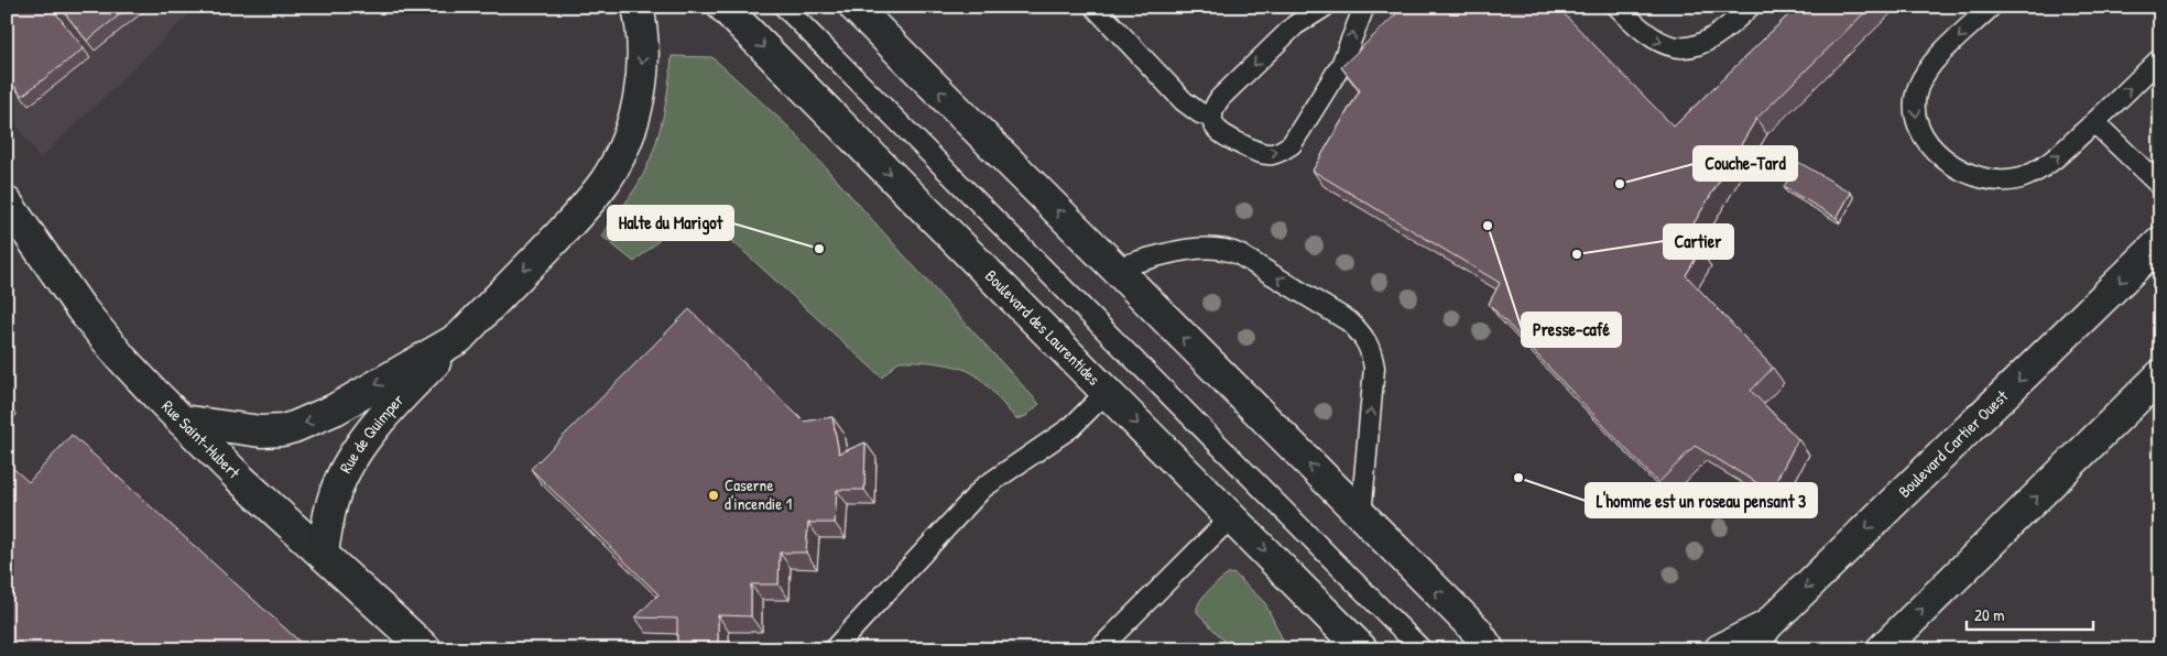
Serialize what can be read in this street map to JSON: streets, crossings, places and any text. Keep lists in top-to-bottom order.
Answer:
{
  "streets": {
    "main road": [
      "Boulevard des Laurentides",
      "Rue de Quimper",
      "Rue Saint-Hubert",
      "Boulevard Cartier Ouest"
    ]
  },
  "crossings": [
    ["Rue de Quimper", "Rue Saint-Hubert"]
  ],
  "one_way": ["Rue de Quimper"],
  "places": [
    "Couche-Tard",
    "Presse-café",
    "Halte du Marigot",
    "Cartier",
    "L'homme est un roseau pensant 3",
    "Caserne d'incendie 1"
  ],
  "scale_bar": "20 m"
}
